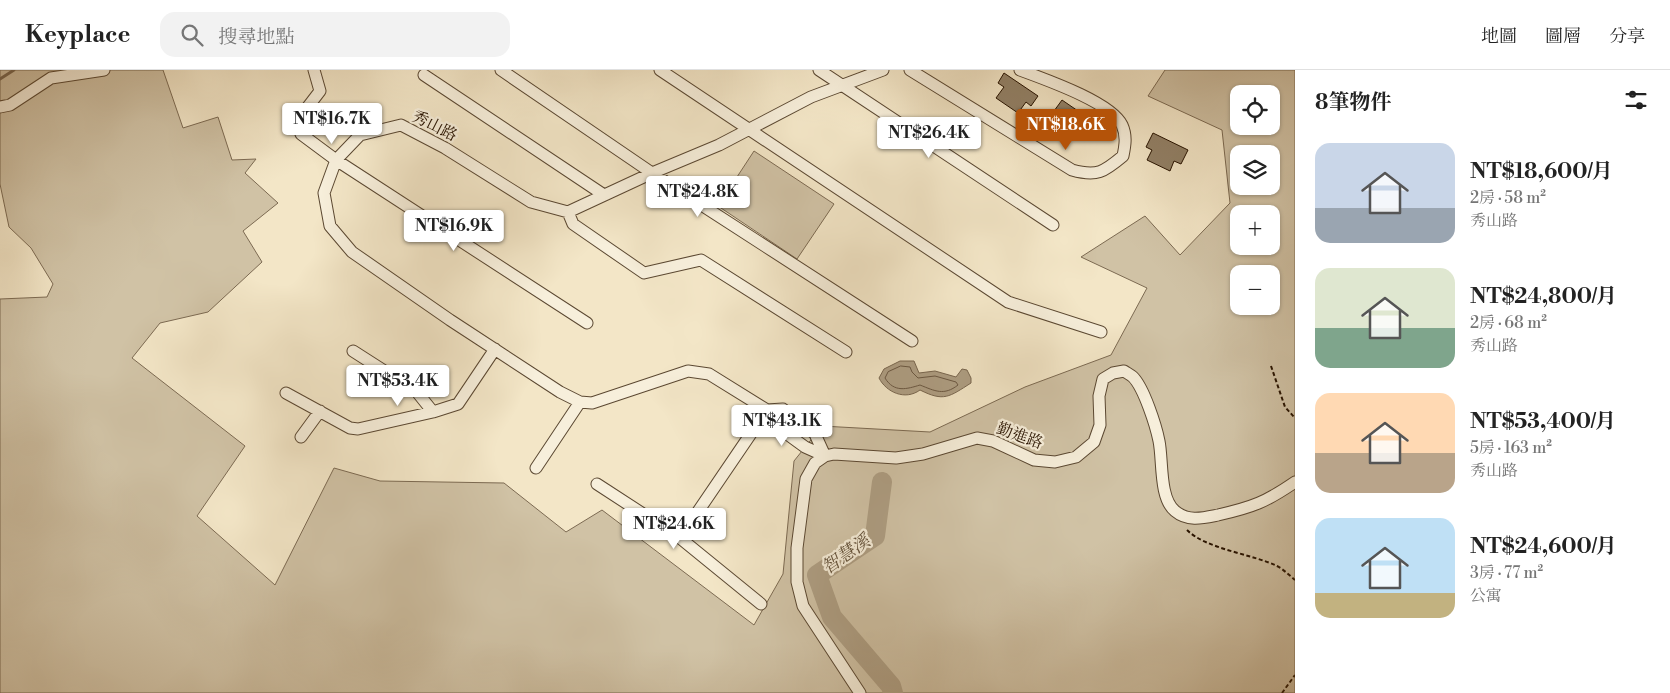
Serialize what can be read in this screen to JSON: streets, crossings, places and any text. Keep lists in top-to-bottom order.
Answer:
{
  "streets": {
    "street": ["秀山路", "勤進路"]
  },
  "water": ["智慧溪"],
  "page": {
    "header": "Keyplace",
    "search": "搜尋地點",
    "nav": ["地圖", "圖層", "分享"],
    "heading": "8筆物件",
    "map_buttons": ["+", "−"],
    "price": [
      "NT$16.7K",
      "NT$18.6K",
      "NT$26.4K",
      "NT$24.8K",
      "NT$16.9K",
      "NT$53.4K",
      "NT$43.1K",
      "NT$24.6K"
    ],
    "list": [
      {
        "name": "NT$18,600/月",
        "note": "2房 · 58 m² · 秀山路"
      },
      {
        "name": "NT$24,800/月",
        "note": "2房 · 68 m² · 秀山路"
      },
      {
        "name": "NT$53,400/月",
        "note": "5房 · 163 m² · 秀山路"
      },
      {
        "name": "NT$24,600/月",
        "note": "3房 · 77 m² · 公寓"
      }
    ]
  }
}
